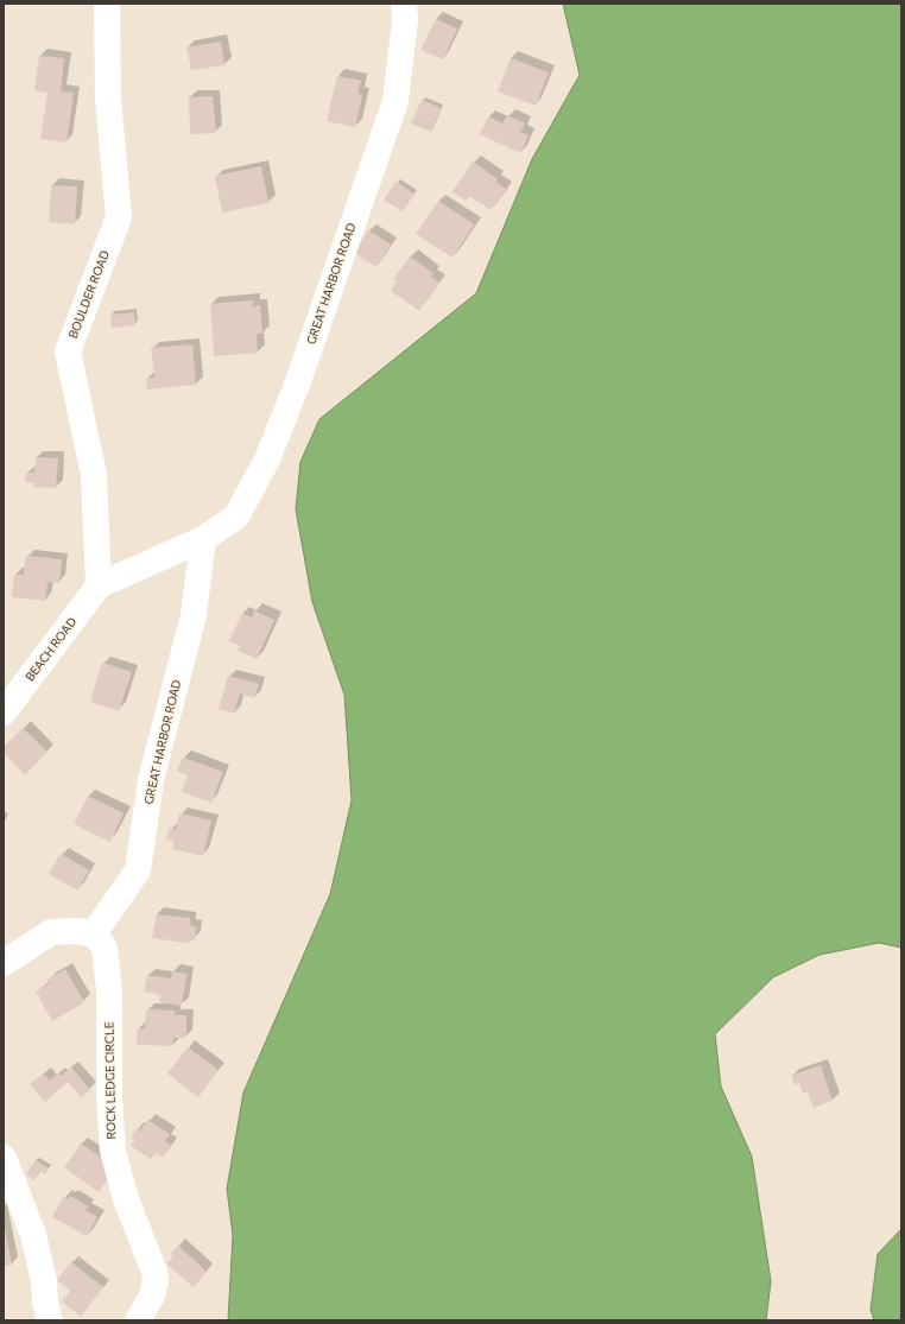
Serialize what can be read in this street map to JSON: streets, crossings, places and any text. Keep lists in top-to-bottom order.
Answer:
{
  "streets": {
    "street": [
      "GREAT HARBOR ROAD",
      "BOULDER ROAD",
      "BEACH ROAD",
      "ROCK LEDGE CIRCLE"
    ]
  },
  "crossings": [
    ["GREAT HARBOR ROAD", "BOULDER ROAD"],
    ["GREAT HARBOR ROAD", "BEACH ROAD"],
    ["GREAT HARBOR ROAD", "ROCK LEDGE CIRCLE"],
    ["BOULDER ROAD", "BEACH ROAD"]
  ]
}
